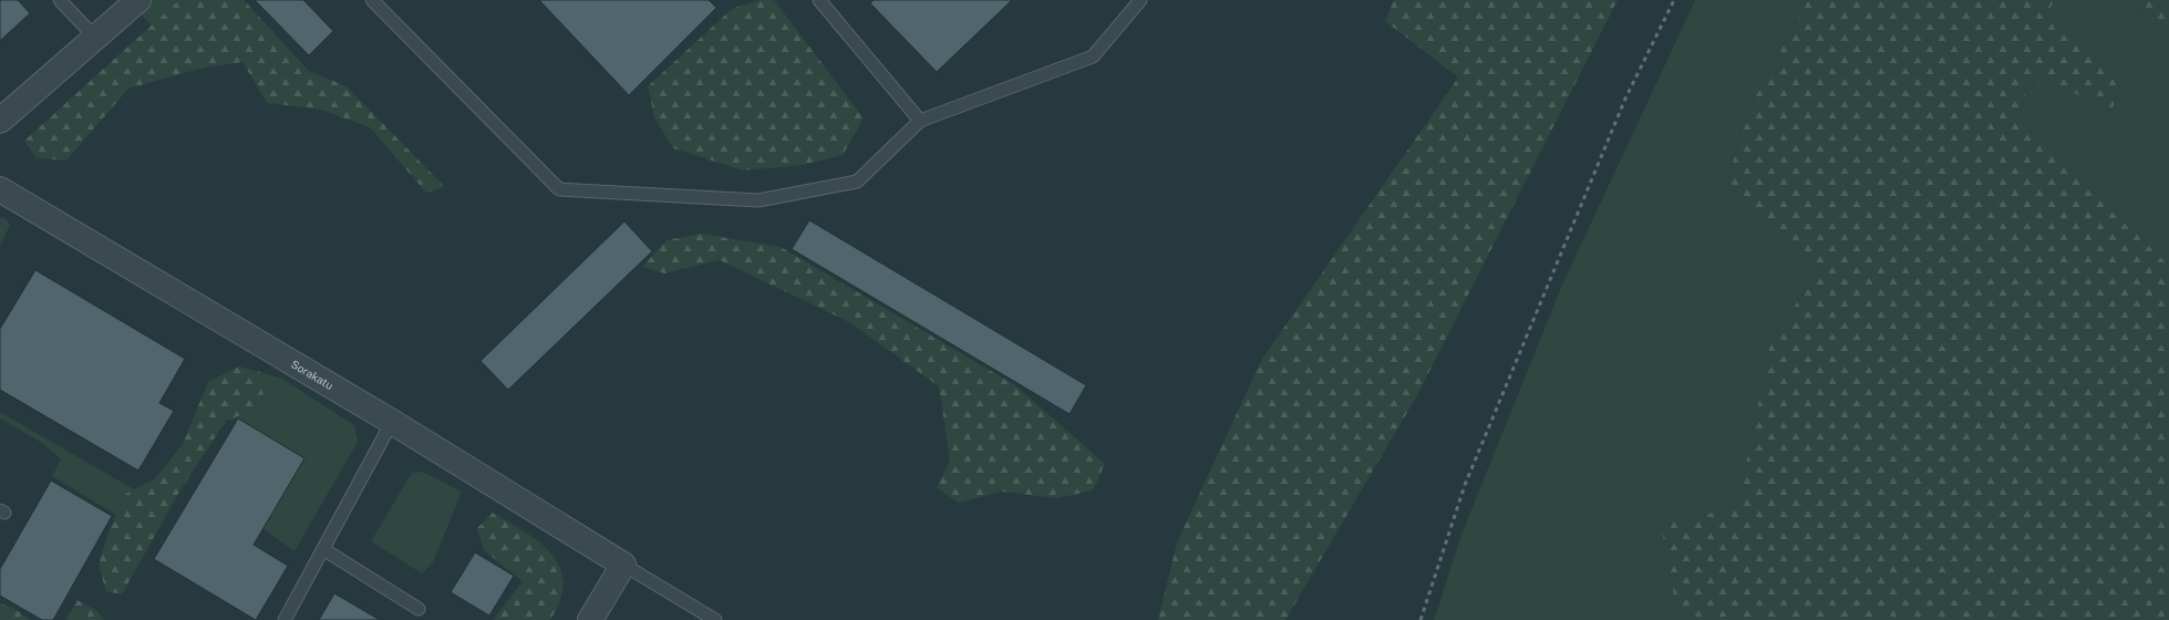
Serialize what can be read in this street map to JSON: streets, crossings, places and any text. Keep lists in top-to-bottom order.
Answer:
{
  "streets": {
    "street": ["Sorakatu"]
  }
}
